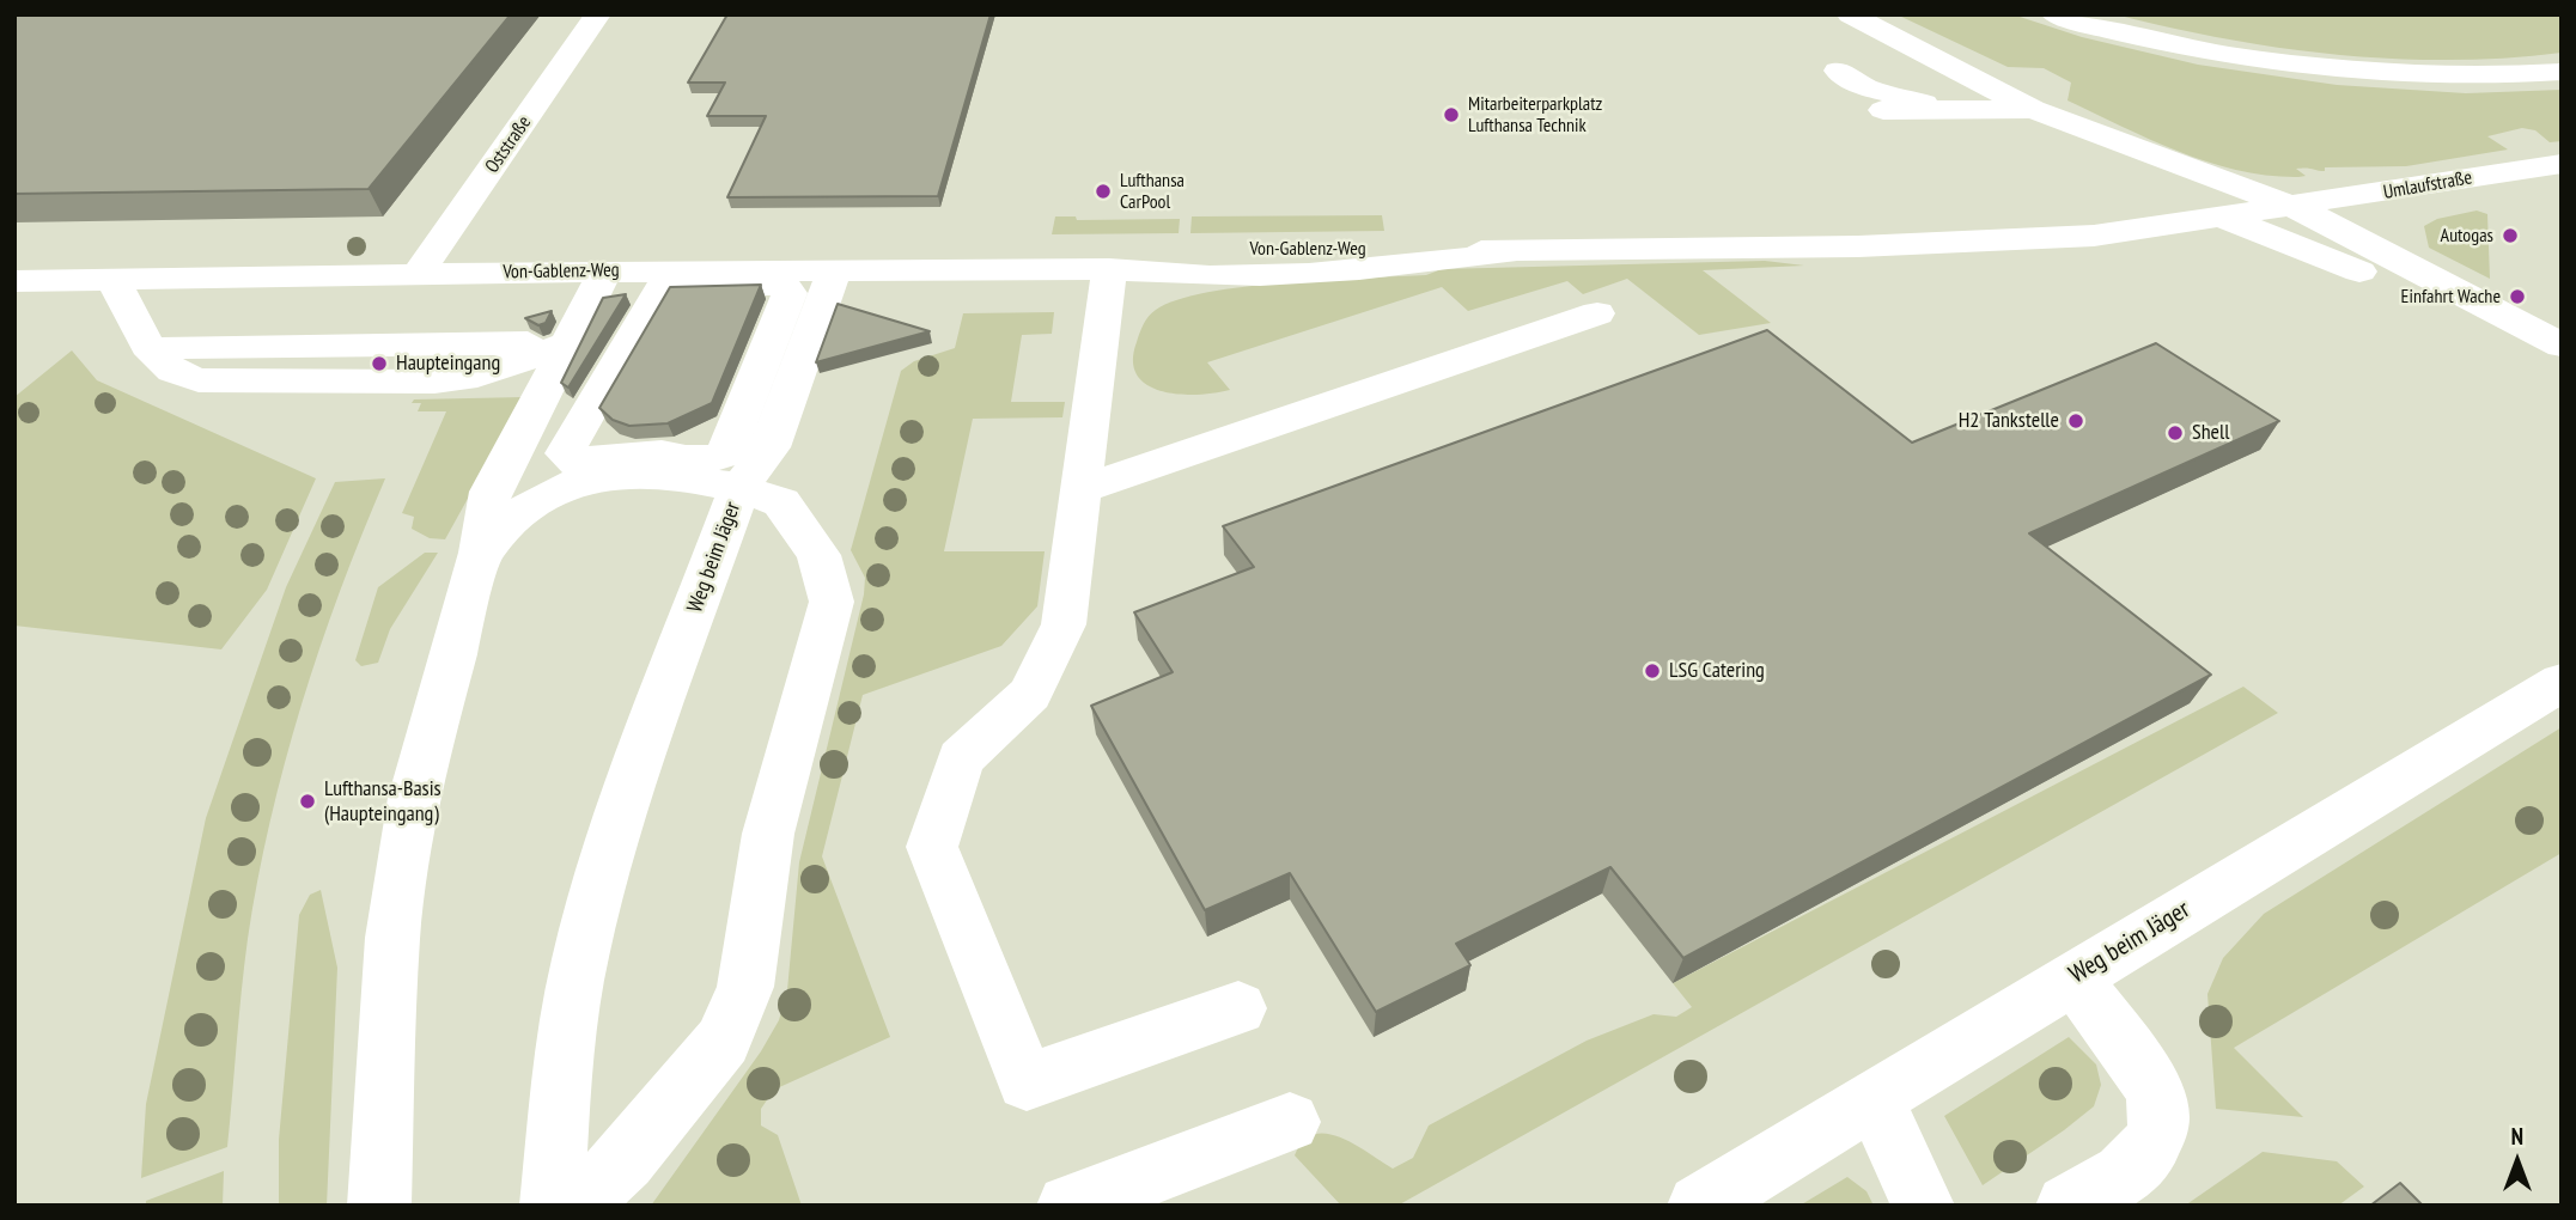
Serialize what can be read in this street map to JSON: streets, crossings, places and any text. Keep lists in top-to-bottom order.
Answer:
{
  "streets": {
    "street": [
      "Oststraße",
      "Umlaufstraße",
      "Von-Gablenz-Weg",
      "Weg beim Jäger"
    ]
  },
  "crossings": [
    ["Oststraße", "Von-Gablenz-Weg"],
    ["Umlaufstraße", "Von-Gablenz-Weg"]
  ],
  "places": [
    "Mitarbeiterparkplatz Lufthansa Technik",
    "Lufthansa CarPool",
    "Autogas",
    "Einfahrt Wache",
    "Haupteingang",
    "H2 Tankstelle",
    "Shell",
    "LSG Catering",
    "Lufthansa-Basis (Haupteingang)"
  ],
  "north": "top"
}
